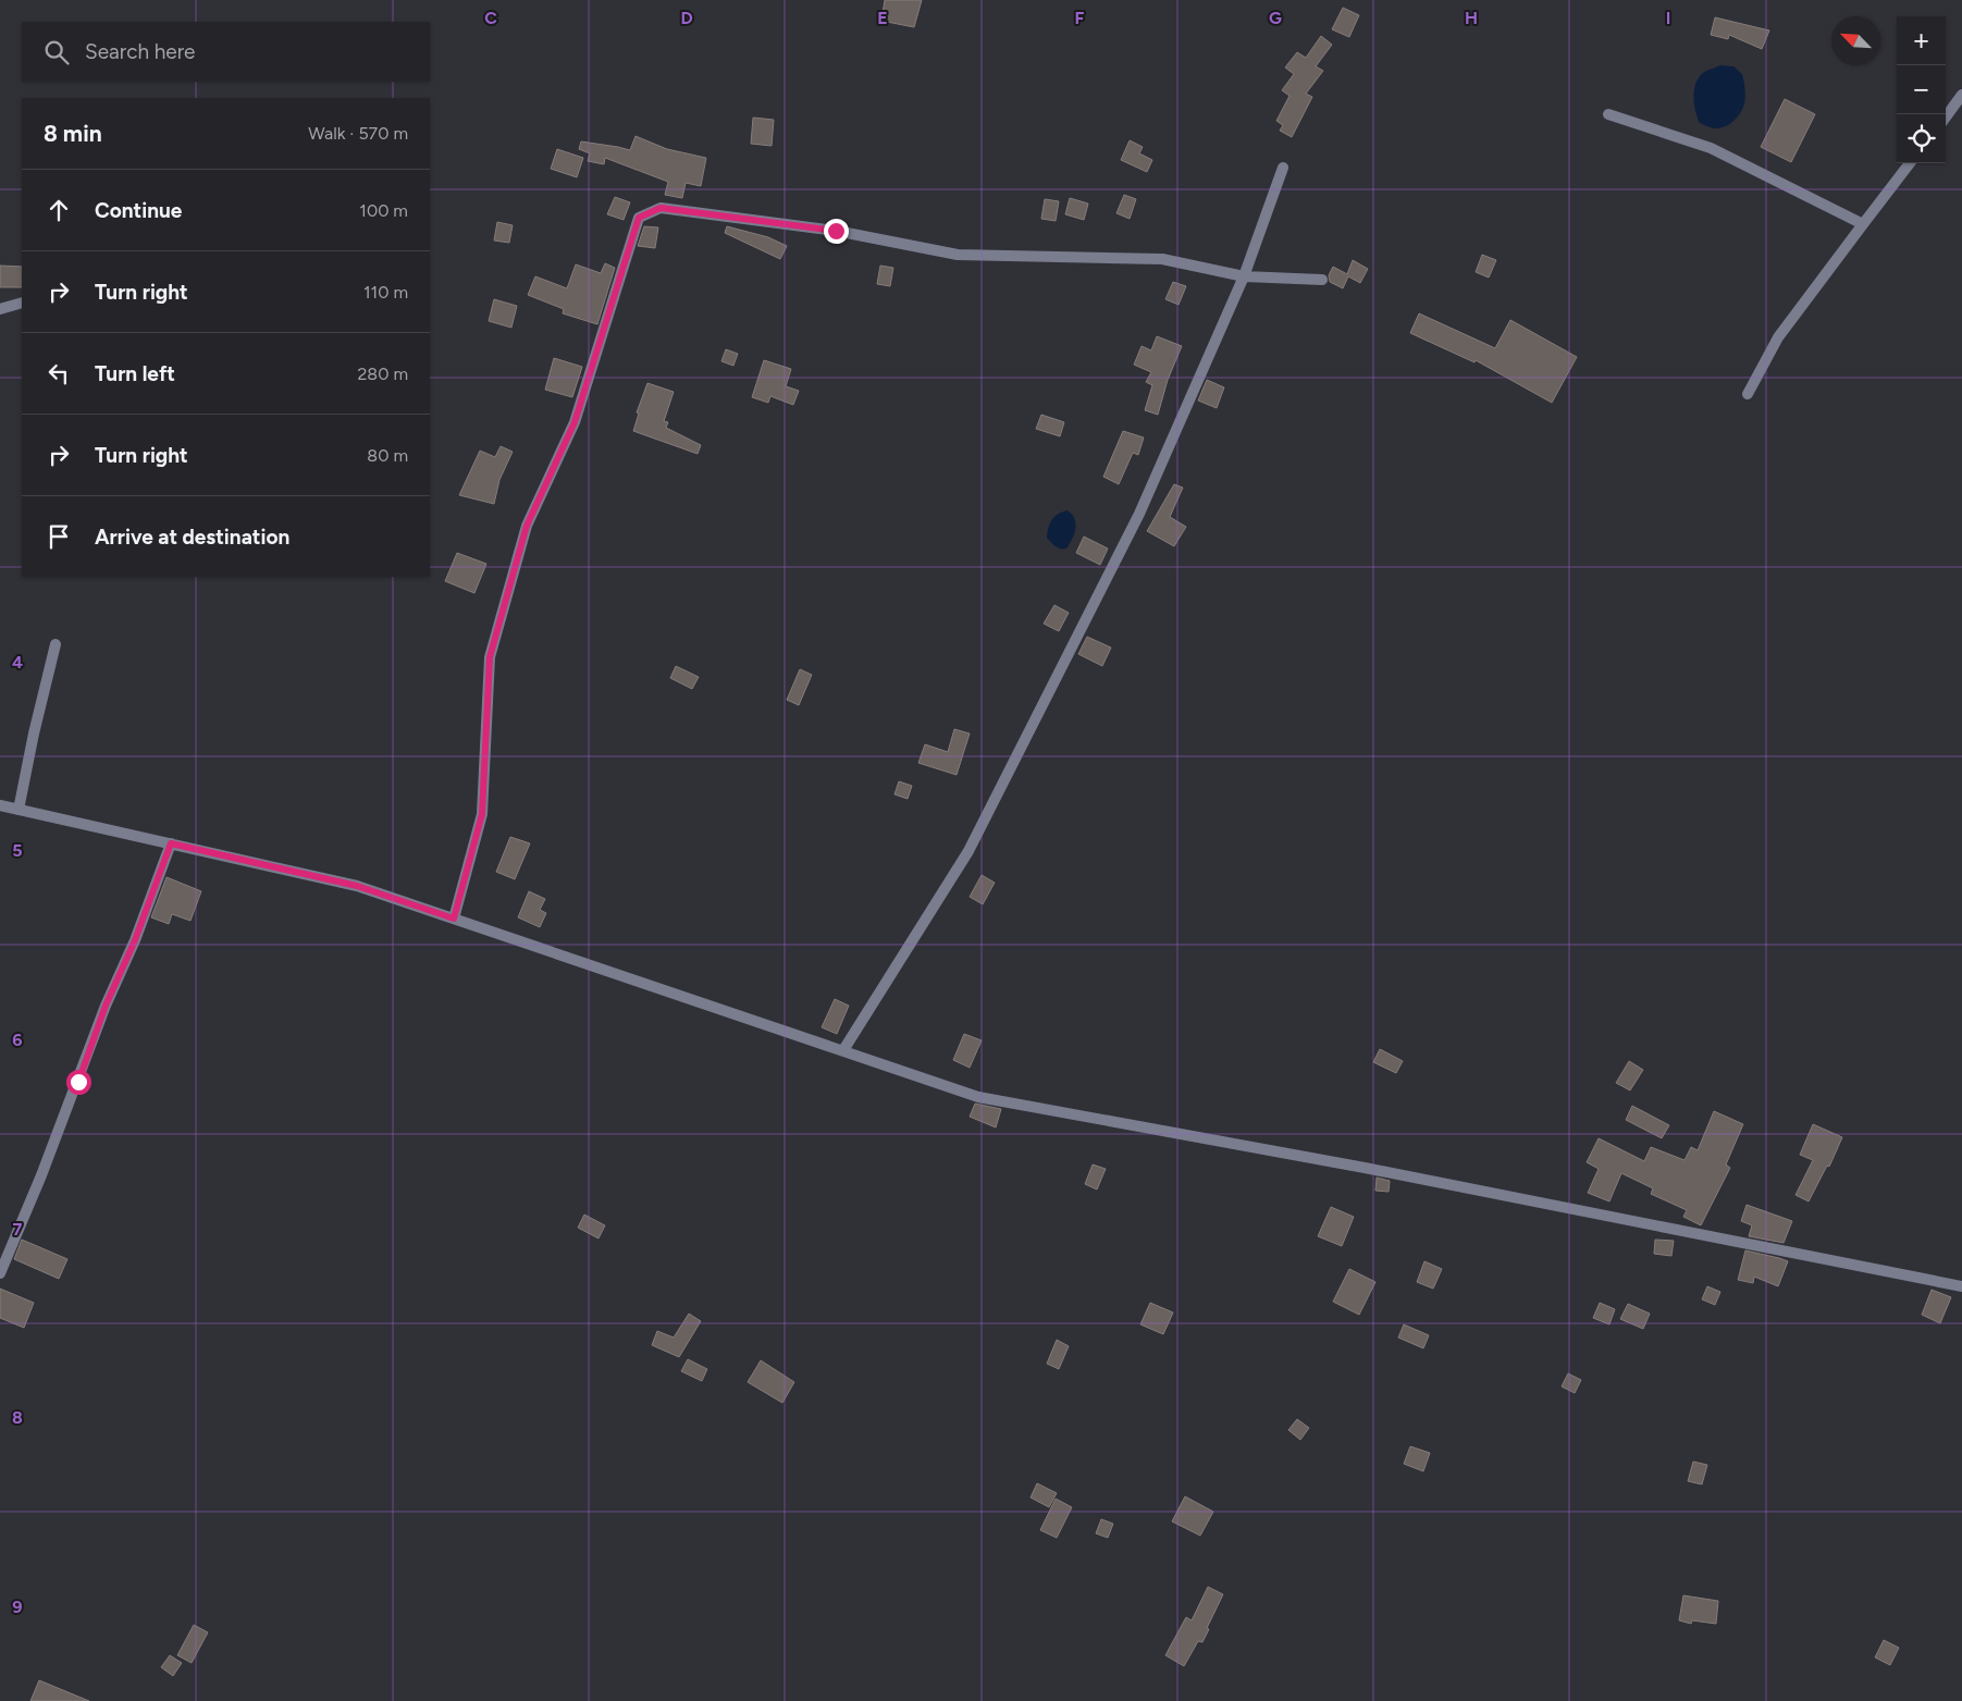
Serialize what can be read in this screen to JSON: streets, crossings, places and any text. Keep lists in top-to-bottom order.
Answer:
{
  "north": "top left",
  "page": {
    "map_buttons": ["+", "−"],
    "search": "Search here",
    "heading": ["8 min", "Walk · 570 m"],
    "list": [
      ["Continue", "100 m"],
      ["Turn right", "110 m"],
      ["Turn left", "280 m"],
      ["Turn right", "80 m"],
      "Arrive at destination"
    ]
  },
  "grid": {
    "columns": [
      "C",
      "D",
      "E",
      "F",
      "G",
      "H",
      "I"
    ],
    "rows": [
      "4",
      "5",
      "6",
      "7",
      "8",
      "9"
    ]
  }
}
